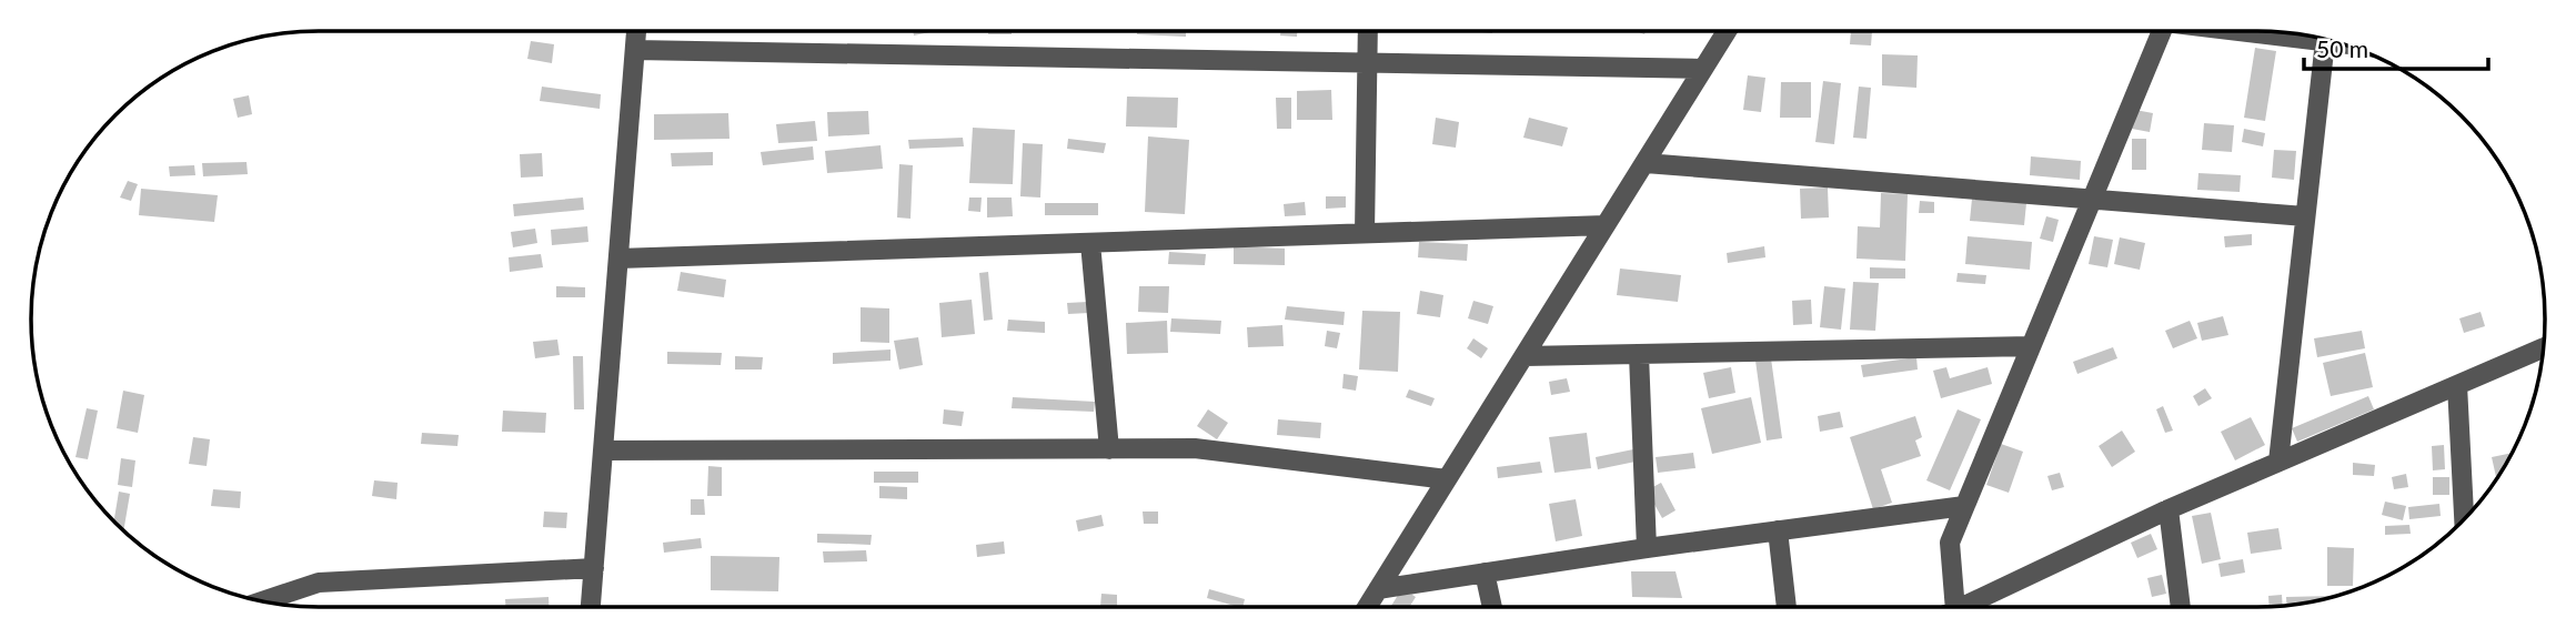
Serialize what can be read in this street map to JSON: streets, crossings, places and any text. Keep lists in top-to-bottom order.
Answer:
{
  "scale_bar": "50 m"
}
